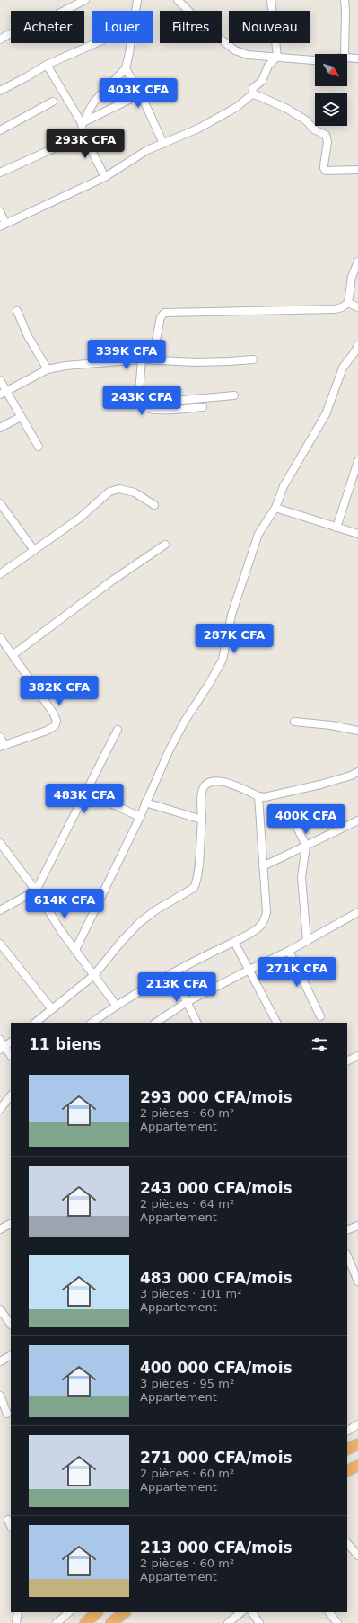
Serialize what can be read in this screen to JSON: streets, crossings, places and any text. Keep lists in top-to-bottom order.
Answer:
{
  "north": "bottom right",
  "page": {
    "chip": [
      "Acheter",
      "Louer",
      "Filtres",
      "Nouveau"
    ],
    "price": [
      "403K CFA",
      "293K CFA",
      "339K CFA",
      "243K CFA",
      "287K CFA",
      "382K CFA",
      "483K CFA",
      "400K CFA",
      "614K CFA",
      "271K CFA",
      "213K CFA"
    ],
    "heading": "11 biens",
    "list": [
      {
        "name": "293 000 CFA/mois",
        "note": "2 pièces · 60 m² · Appartement"
      },
      {
        "name": "243 000 CFA/mois",
        "note": "2 pièces · 64 m² · Appartement"
      },
      {
        "name": "483 000 CFA/mois",
        "note": "3 pièces · 101 m² · Appartement"
      },
      {
        "name": "400 000 CFA/mois",
        "note": "3 pièces · 95 m² · Appartement"
      },
      {
        "name": "271 000 CFA/mois",
        "note": "2 pièces · 60 m² · Appartement"
      },
      {
        "name": "213 000 CFA/mois",
        "note": "2 pièces · 60 m² · Appartement"
      }
    ]
  }
}
